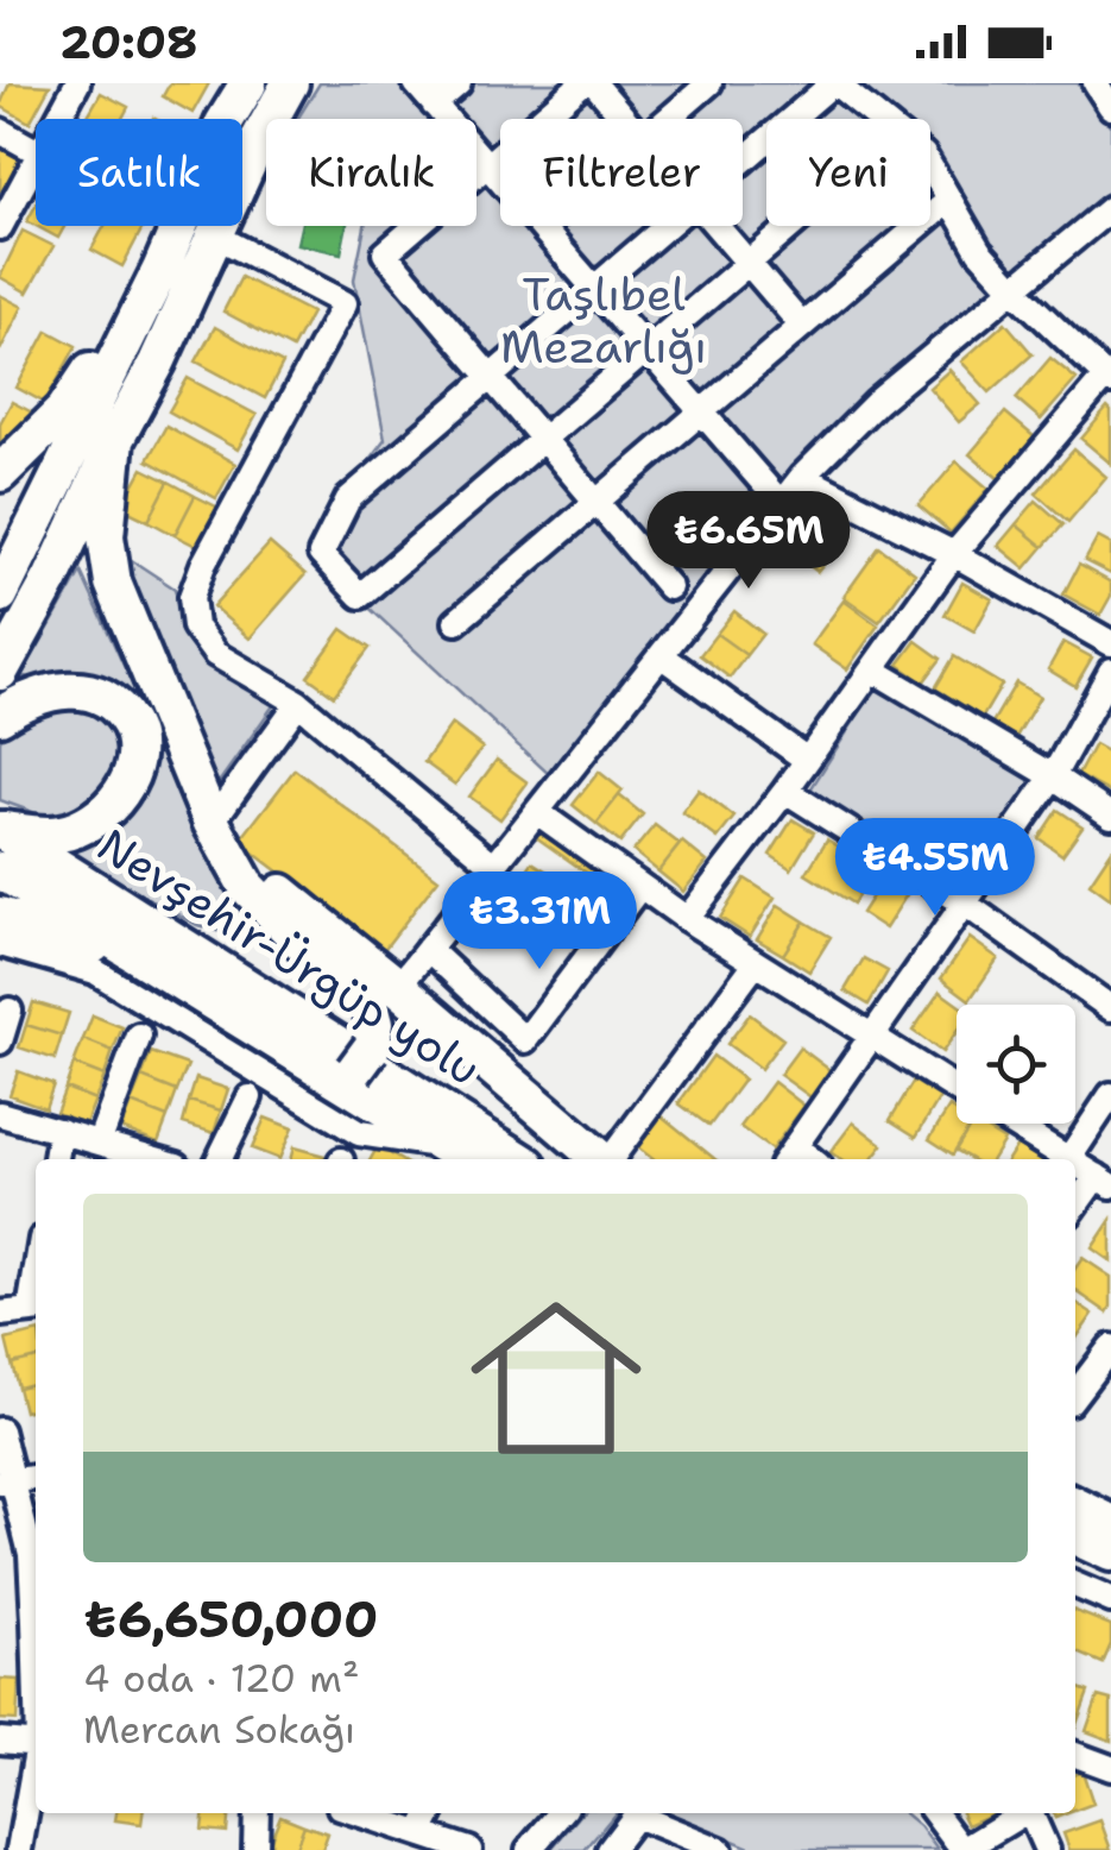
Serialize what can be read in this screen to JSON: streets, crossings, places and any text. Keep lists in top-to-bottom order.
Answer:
{
  "streets": {
    "highway": ["Nevşehir-Ürgüp yolu"]
  },
  "parks": ["Taşlıbel Mezarlığı"],
  "page": {
    "status": "20:08",
    "chip": [
      "Satılık",
      "Kiralık",
      "Filtreler",
      "Yeni"
    ],
    "price": ["₺6.65M", "₺4.55M", "₺3.31M"],
    "list": [
      {
        "name": "₺6,650,000",
        "note": "4 oda · 120 m² · Mercan Sokağı"
      }
    ]
  }
}
